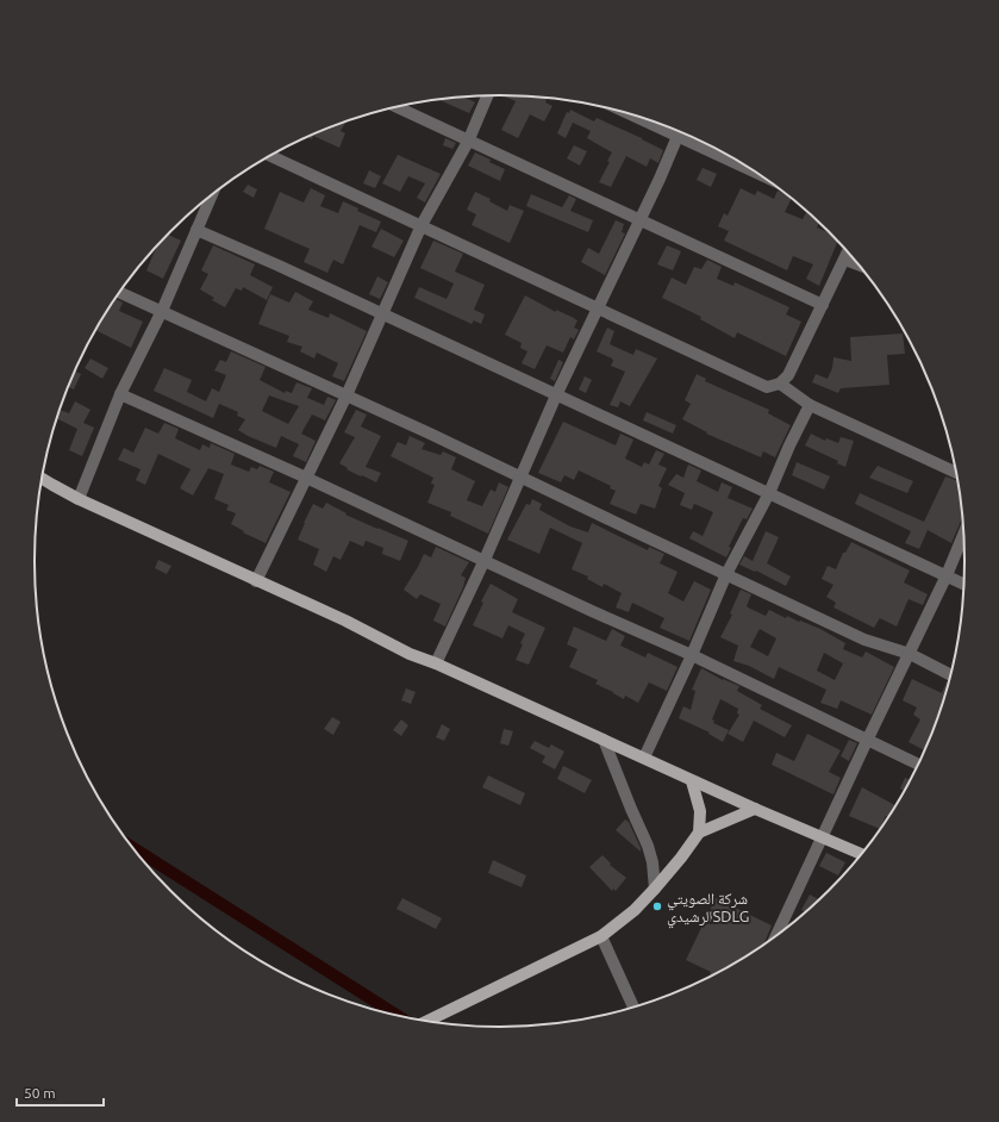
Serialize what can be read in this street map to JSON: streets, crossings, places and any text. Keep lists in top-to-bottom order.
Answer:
{
  "places": ["شركة الصويتي الرشيديSDLG"],
  "scale_bar": "50 m"
}
